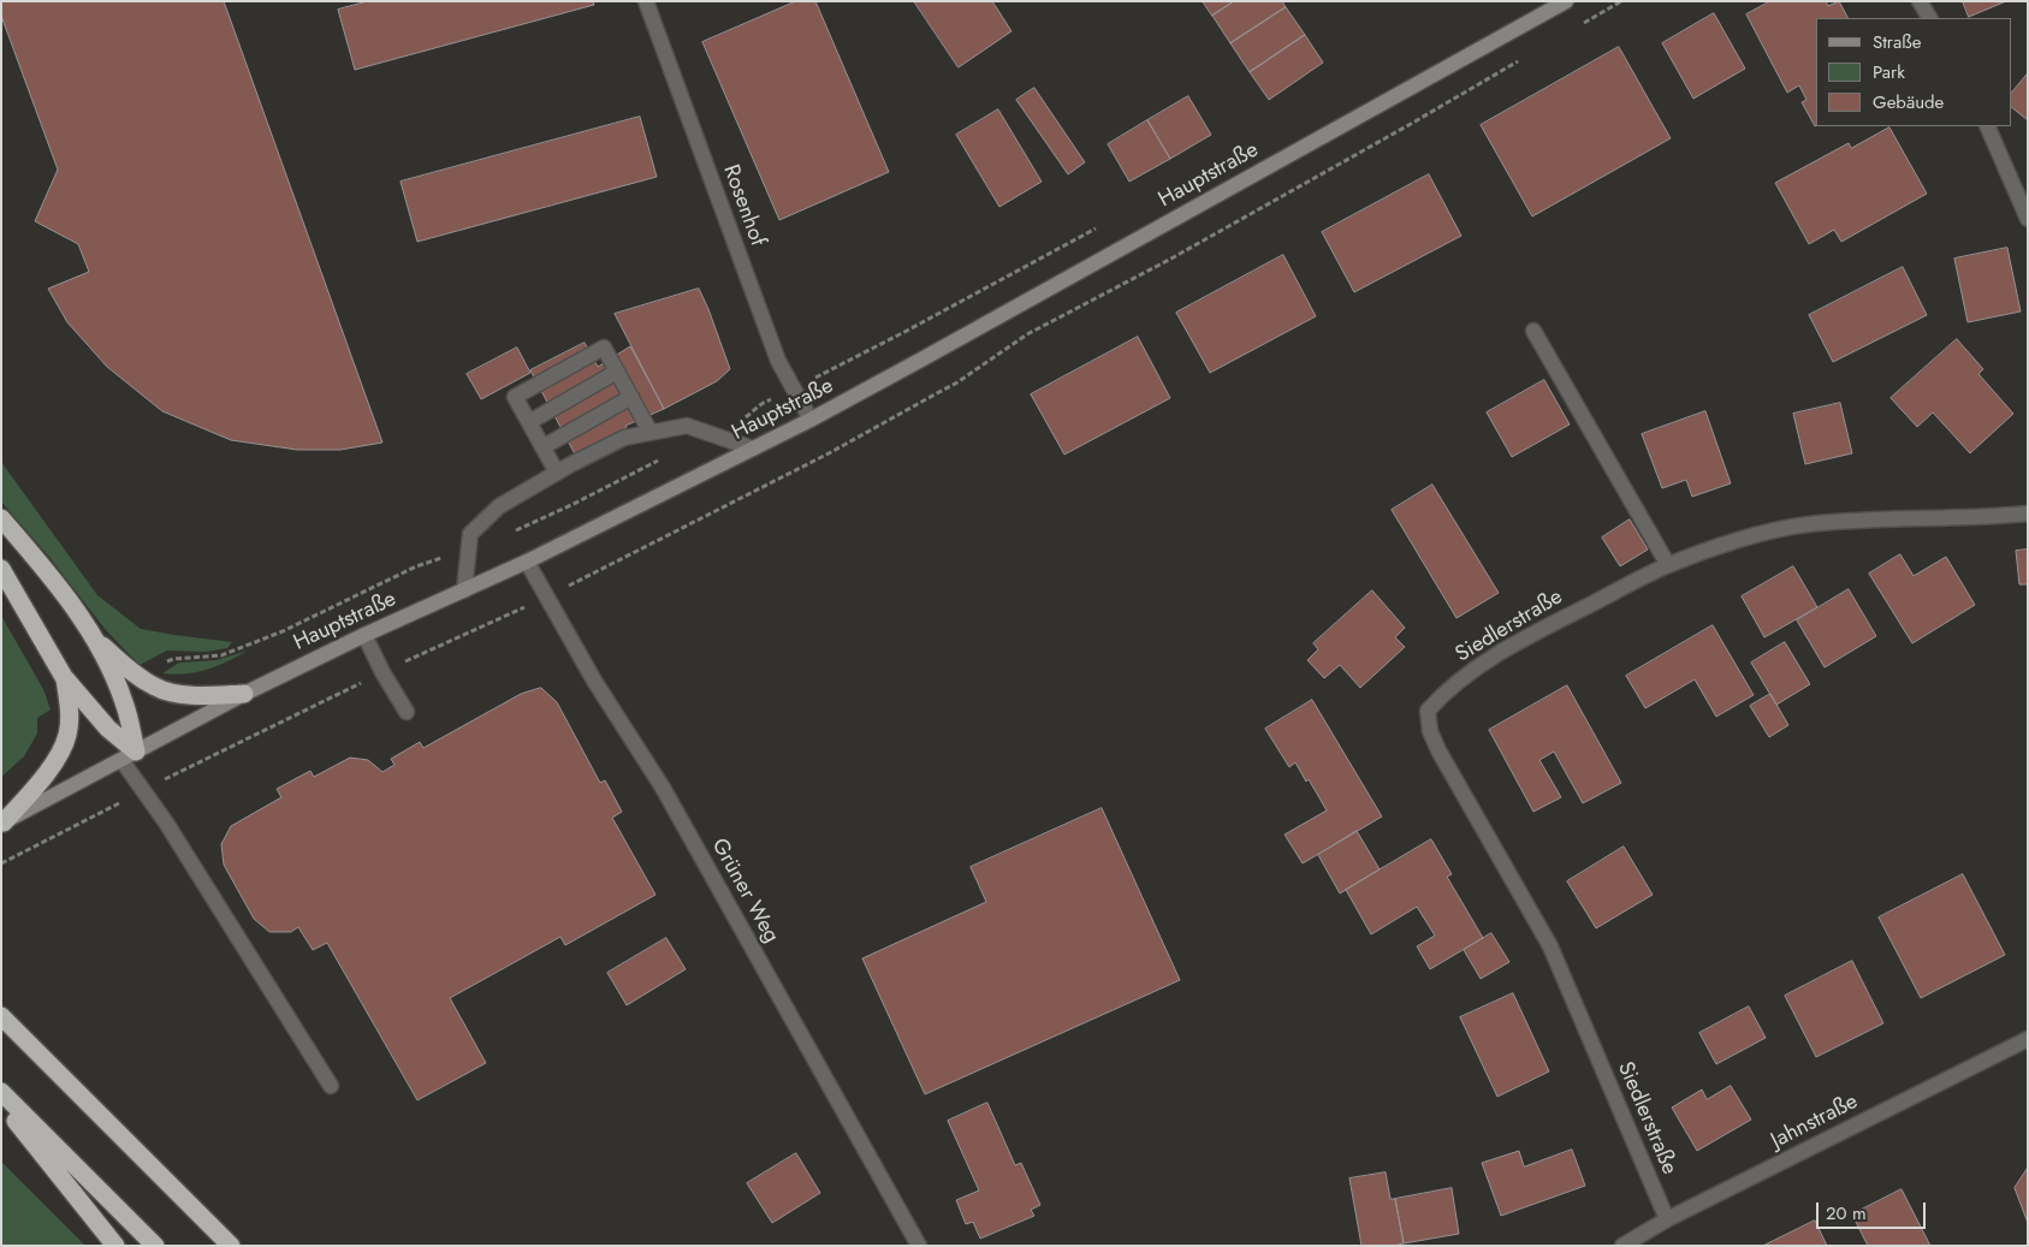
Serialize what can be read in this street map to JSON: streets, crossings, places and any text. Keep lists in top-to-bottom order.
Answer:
{
  "streets": {
    "main road": ["Hauptstraße"],
    "street": [
      "Rosenhof",
      "Siedlerstraße",
      "Grüner Weg",
      "Jahnstraße"
    ]
  },
  "crossings": [
    ["Hauptstraße", "Rosenhof"],
    ["Hauptstraße", "Grüner Weg"],
    ["Siedlerstraße", "Jahnstraße"]
  ],
  "legend": ["Straße", "Park", "Gebäude"],
  "scale_bar": "20 m"
}
